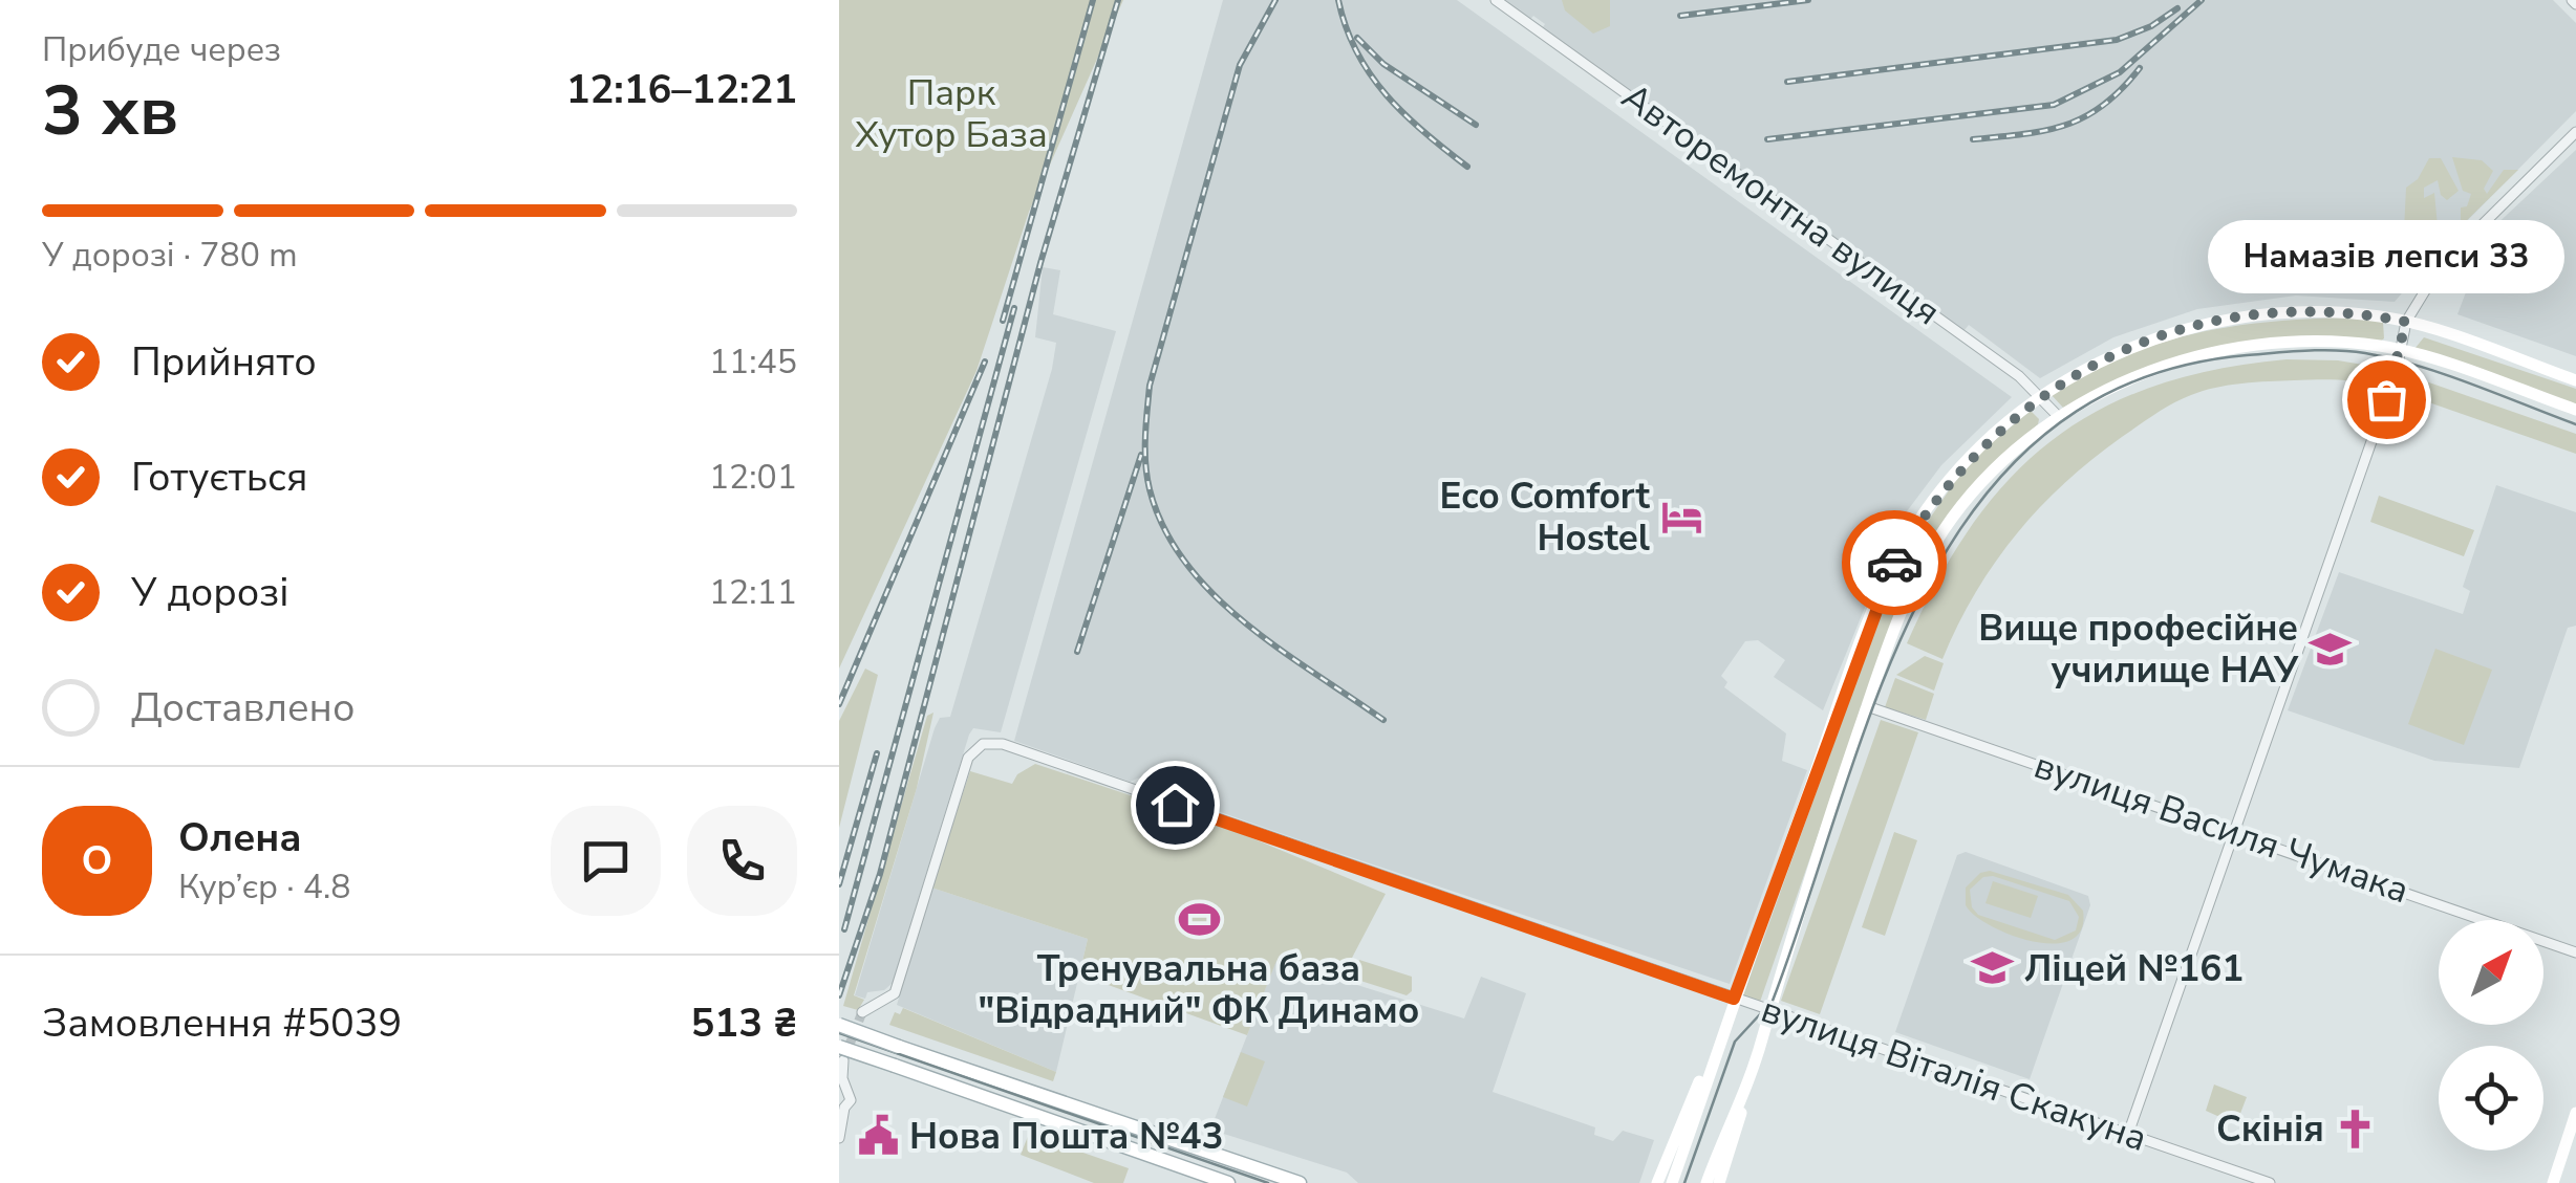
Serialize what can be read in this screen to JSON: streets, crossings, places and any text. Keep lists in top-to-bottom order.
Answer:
{
  "streets": {
    "street": ["Авторемонтна вулиця", "вулиця Василя Чумака", "вулиця Віталія Скакуна"]
  },
  "parks": ["Парк Хутор База"],
  "places": {
    "other": ["Намазів лепси 33"],
    "hotel": ["Eco Comfort Hostel"],
    "school or university": ["Вище професійне училище НАУ", "Ліцей №161"],
    "sports": ["Тренувальна база \"Відрадний\" ФК Динамо"],
    "church": ["Скінія"],
    "public building": ["Нова Пошта №43"]
  },
  "north": "top right",
  "page": {
    "heading": ["3 хв", "Прибуде через", "12:16–12:21"],
    "panel": [
      "Олена",
      "Кур’єр · 4.8",
      "Замовлення #5039",
      "513 ₴"
    ],
    "bar": "У дорозі · 780 m",
    "bubble": "Намазів лепси 33",
    "list": [
      ["Прийнято", "11:45"],
      ["Готується", "12:01"],
      ["У дорозі", "12:11"],
      "Доставлено"
    ],
    "round": "О"
  }
}
